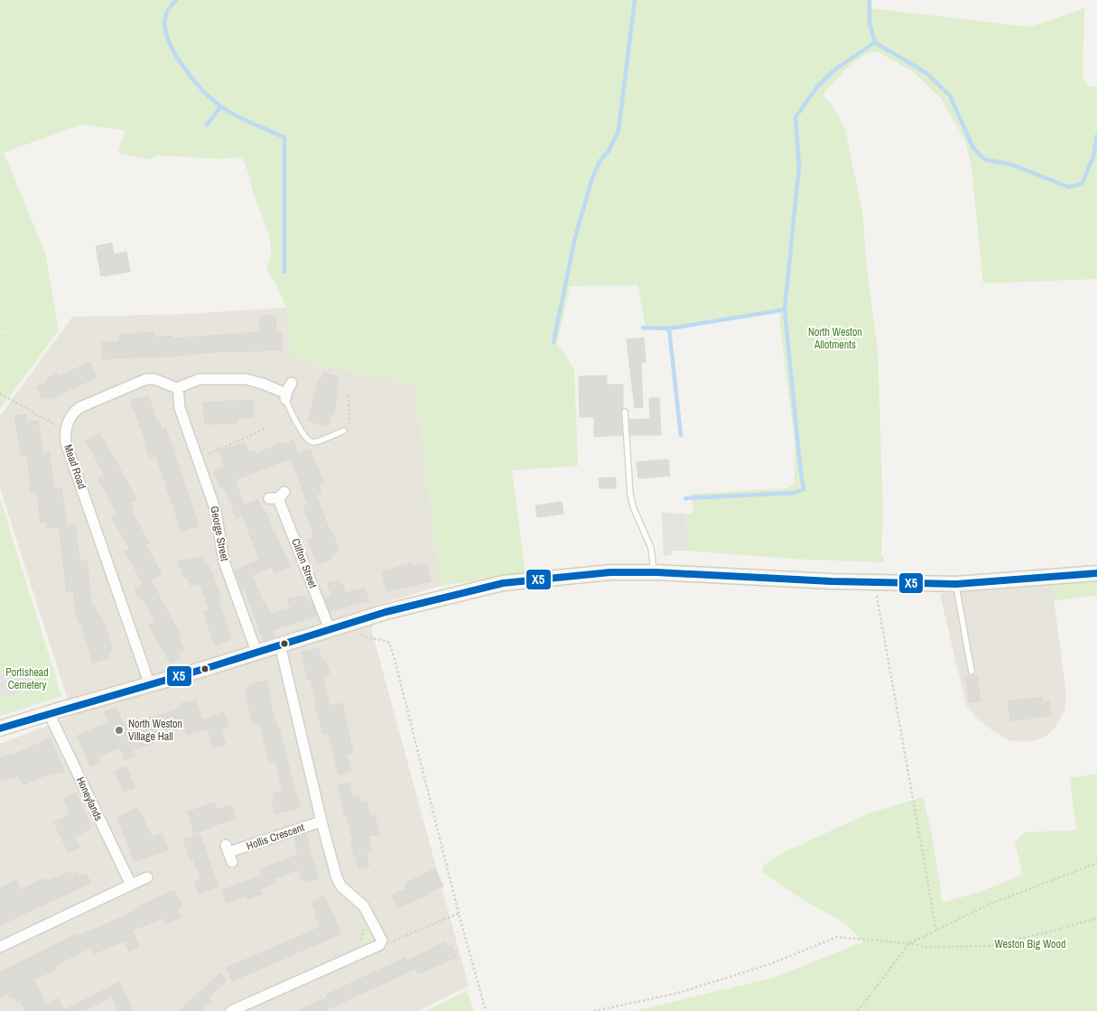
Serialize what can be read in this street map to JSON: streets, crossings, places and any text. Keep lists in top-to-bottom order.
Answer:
{
  "streets": {
    "street": [
      "Mead Road",
      "George Street",
      "Clifton Street",
      "Honeylands",
      "Hollis Crescent"
    ]
  },
  "crossings": [
    ["Mead Road", "George Street"]
  ],
  "parks": ["North Weston Allotments", "Portishead Cemetery", "Weston Big Wood"],
  "places": ["North Weston Village Hall"],
  "lines": ["transit line X5"]
}
